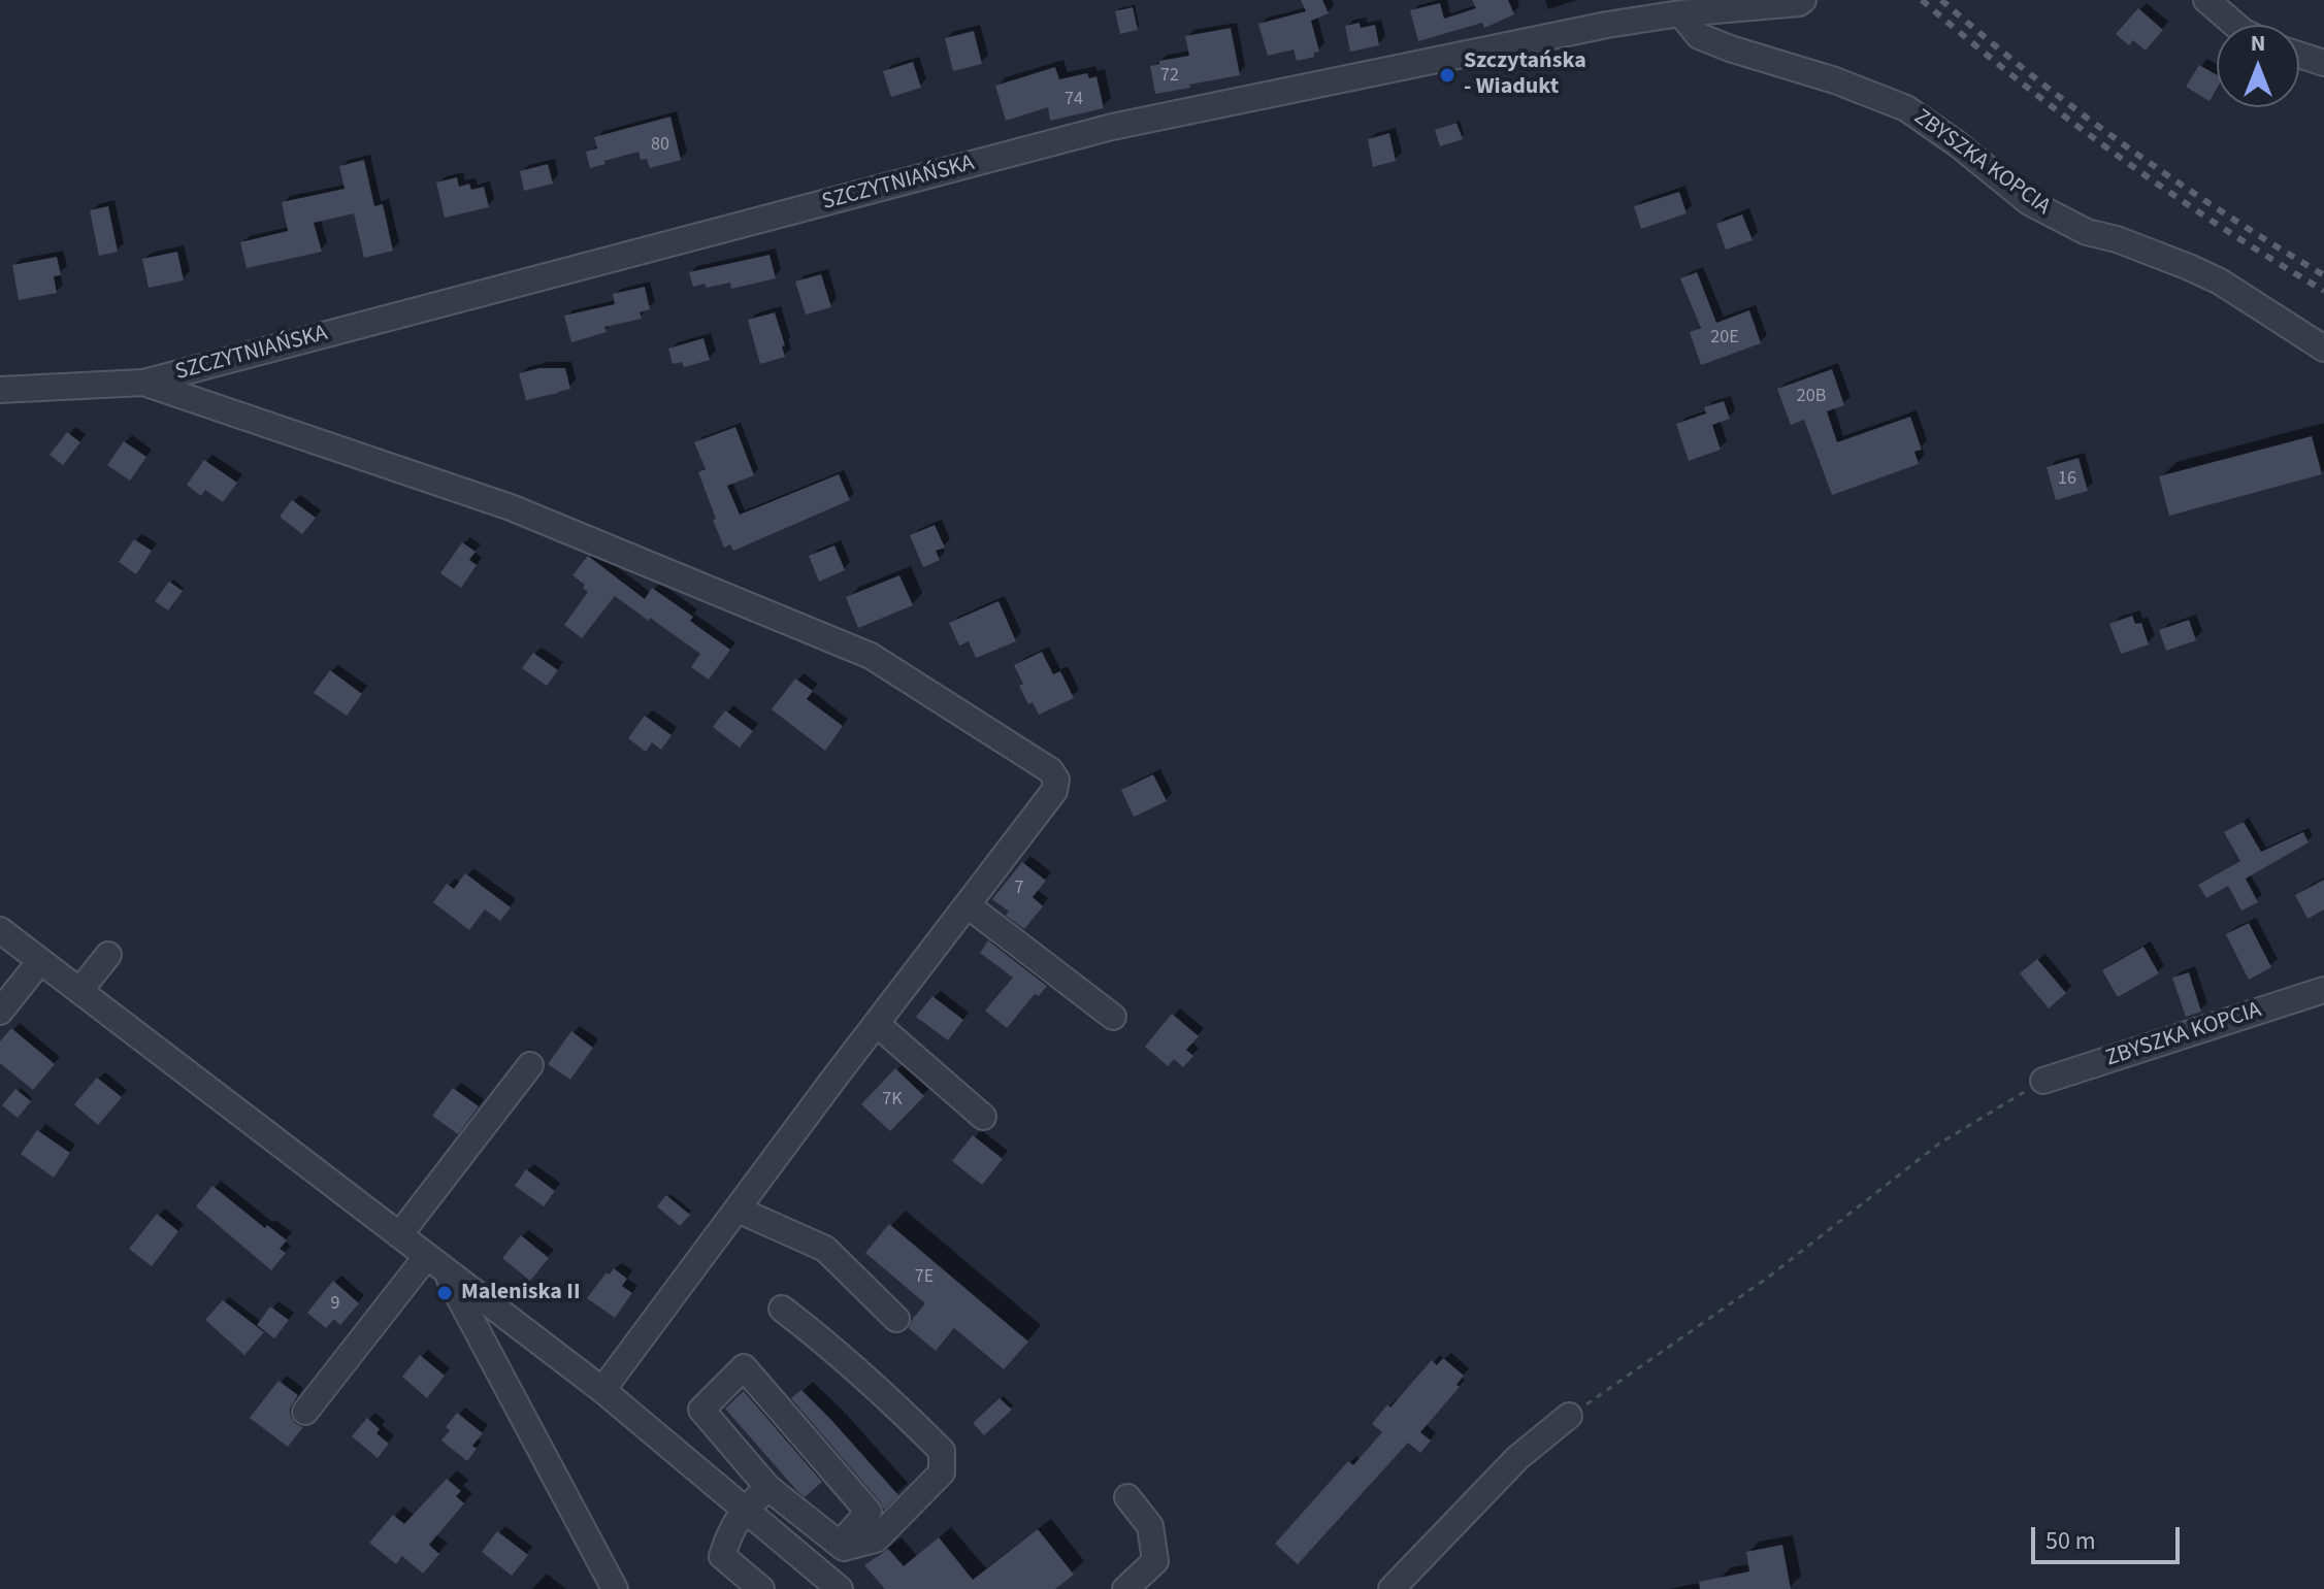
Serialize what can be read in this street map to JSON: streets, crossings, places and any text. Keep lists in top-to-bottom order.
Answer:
{
  "streets": {
    "street": ["ZBYSZKA KOPCIA", "SZCZYTNIAŃSKA"]
  },
  "crossings": [
    ["ZBYSZKA KOPCIA", "SZCZYTNIAŃSKA"]
  ],
  "places": ["Szczytańska - Wiadukt", "Maleniska II"],
  "house_numbers": [
    "72",
    "74",
    "80",
    "20E",
    "20B",
    "16",
    "7",
    "7K",
    "7E",
    "9"
  ],
  "scale_bar": "50 m",
  "north": "top"
}
